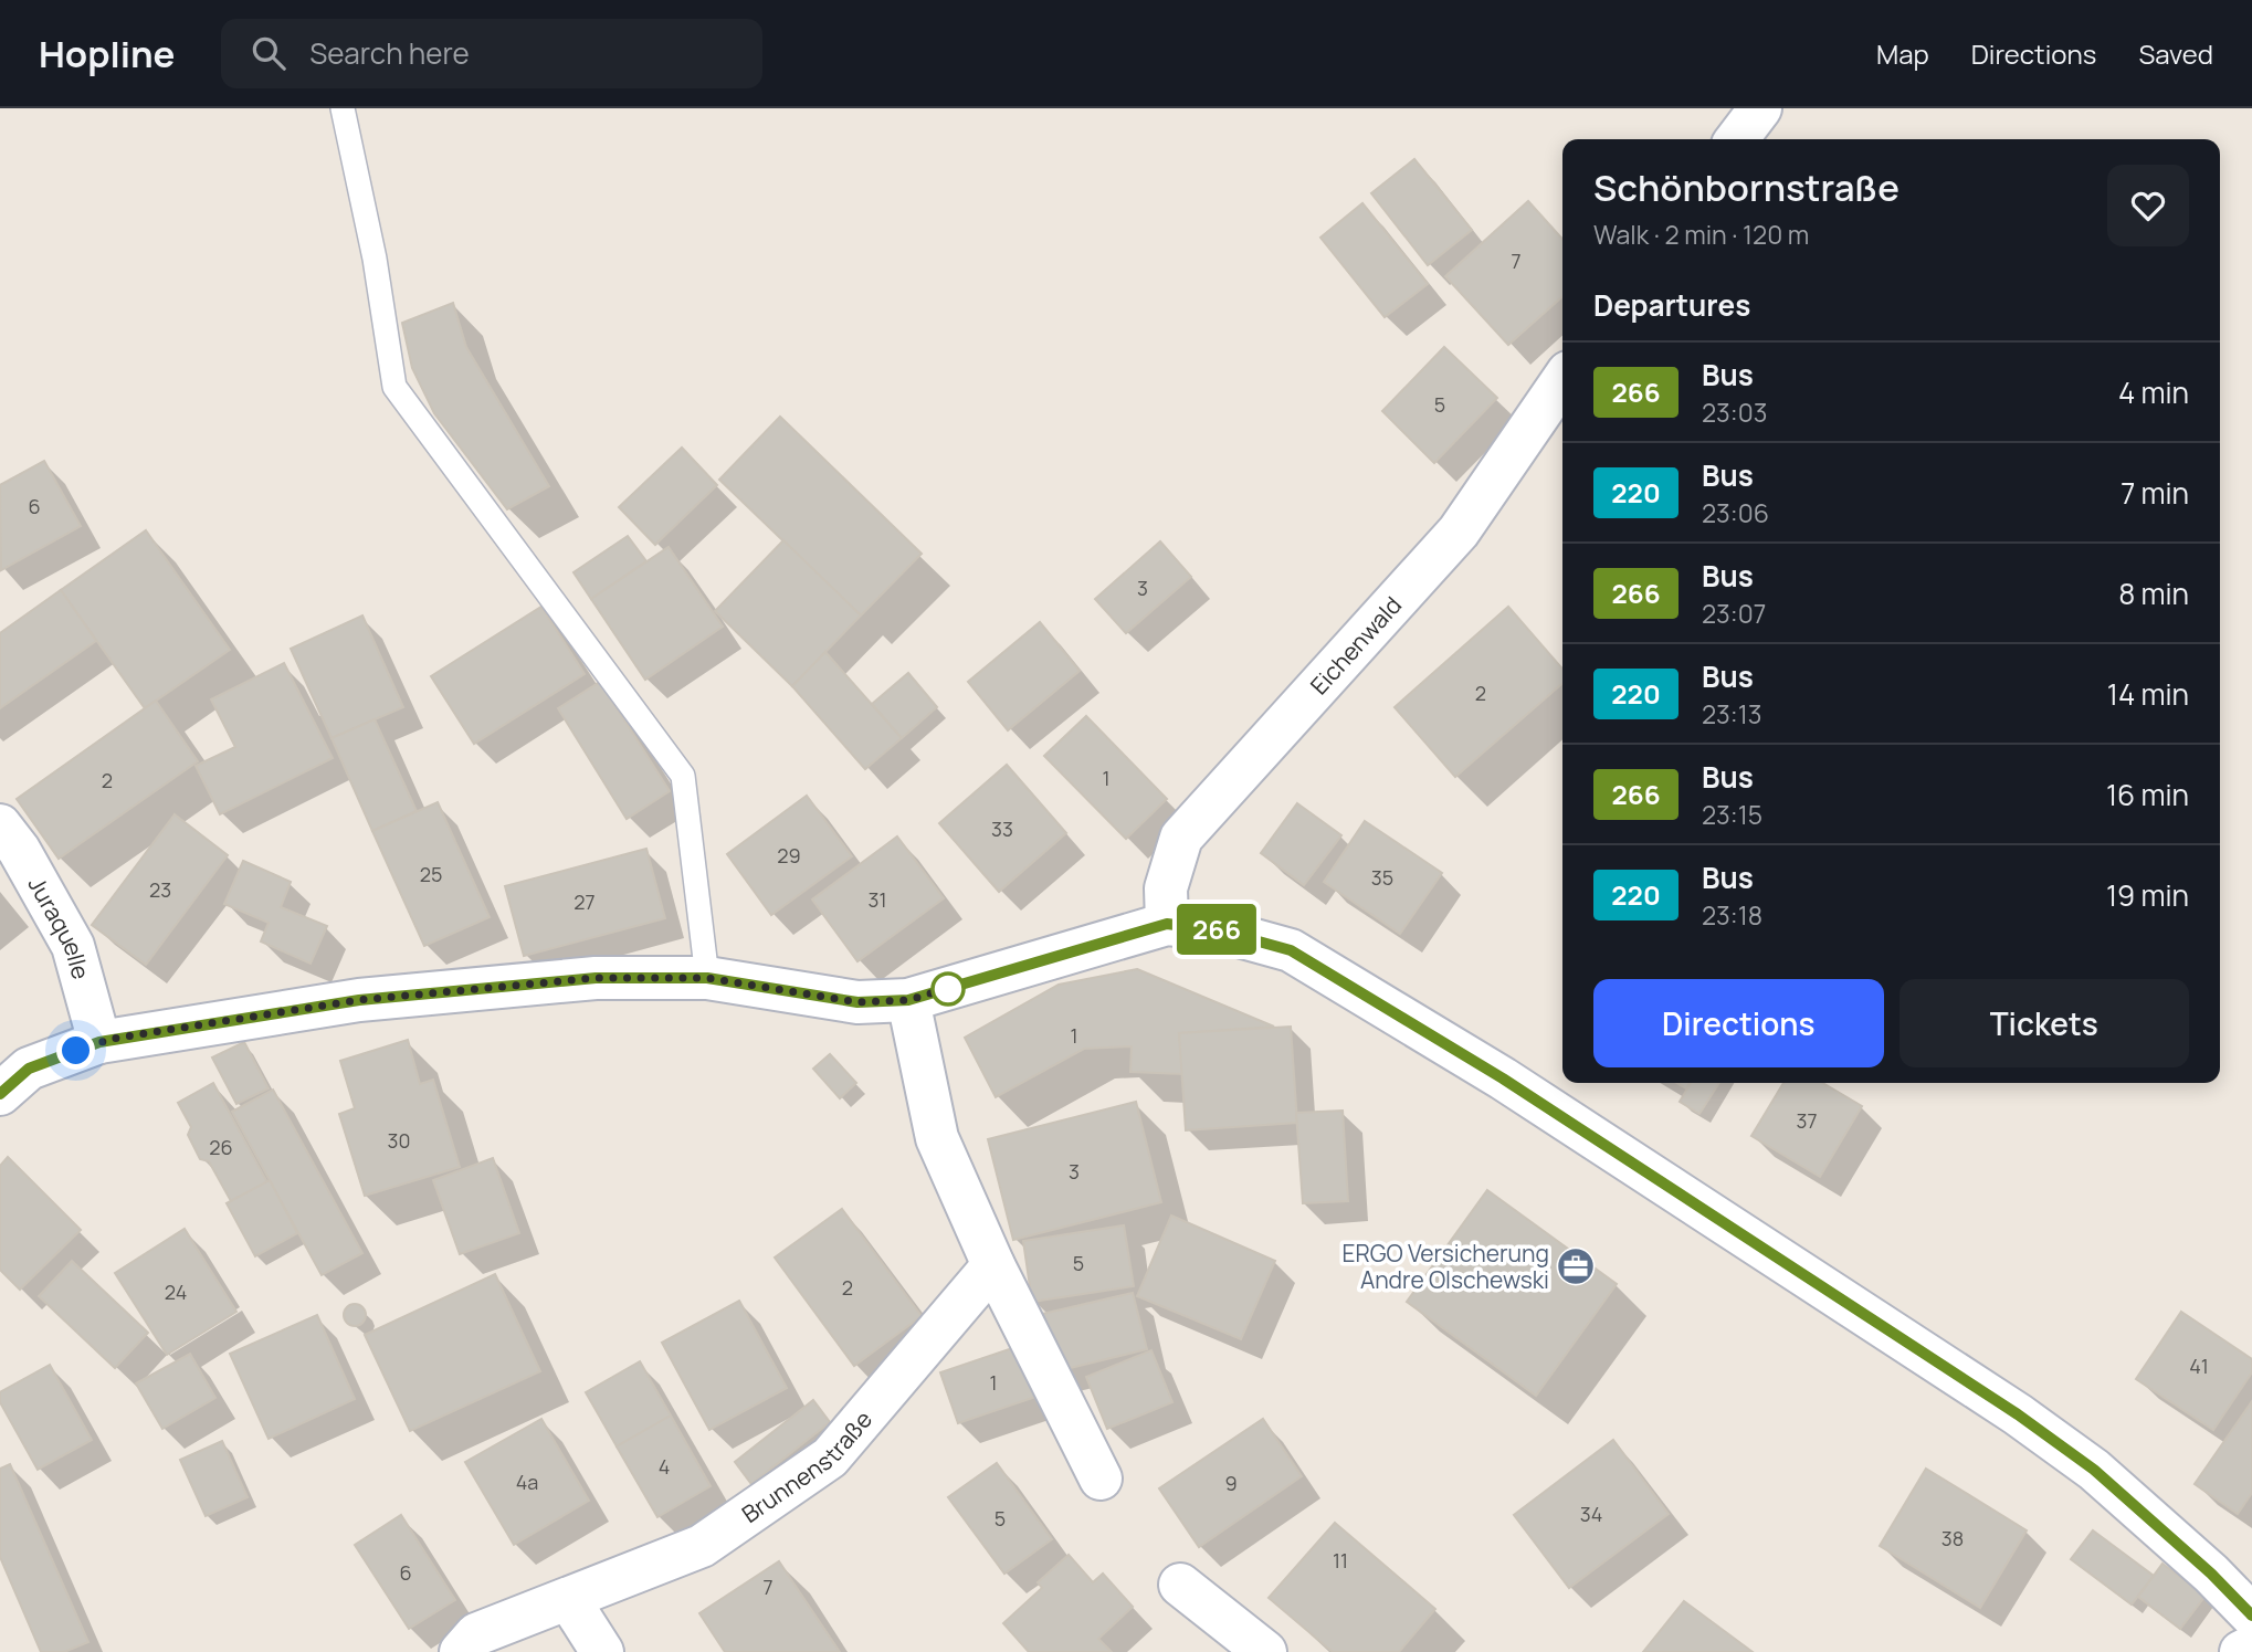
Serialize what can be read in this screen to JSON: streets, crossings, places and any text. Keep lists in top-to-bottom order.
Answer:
{
  "streets": {
    "street": ["Eichenwald", "Juraquelle", "Brunnenstraße"]
  },
  "places": {
    "office": ["ERGO Versicherung Andre Olschewski"]
  },
  "lines": ["bus line 266"],
  "house_numbers": [
    "7",
    "5",
    "6",
    "3",
    "2",
    "1",
    "2",
    "33",
    "29",
    "25",
    "35",
    "23",
    "31",
    "27",
    "1",
    "37",
    "30",
    "26",
    "3",
    "5",
    "2",
    "24",
    "41",
    "1",
    "4",
    "4a",
    "9",
    "34",
    "5",
    "38",
    "11",
    "6",
    "7"
  ],
  "page": {
    "header": "Hopline",
    "search": "Search here",
    "nav": ["Map", "Directions", "Saved"],
    "on_map": "266",
    "heading": [
      ["Schönbornstraße", "Walk · 2 min · 120 m"],
      "Departures"
    ],
    "list": [
      {
        "mark": "266",
        "name": "Bus",
        "note": "23:03",
        "value": "4 min"
      },
      {
        "mark": "220",
        "name": "Bus",
        "note": "23:06",
        "value": "7 min"
      },
      {
        "mark": "266",
        "name": "Bus",
        "note": "23:07",
        "value": "8 min"
      },
      {
        "mark": "220",
        "name": "Bus",
        "note": "23:13",
        "value": "14 min"
      },
      {
        "mark": "266",
        "name": "Bus",
        "note": "23:15",
        "value": "16 min"
      },
      {
        "mark": "220",
        "name": "Bus",
        "note": "23:18",
        "value": "19 min"
      }
    ],
    "buttons": ["Directions", "Tickets"]
  }
}
